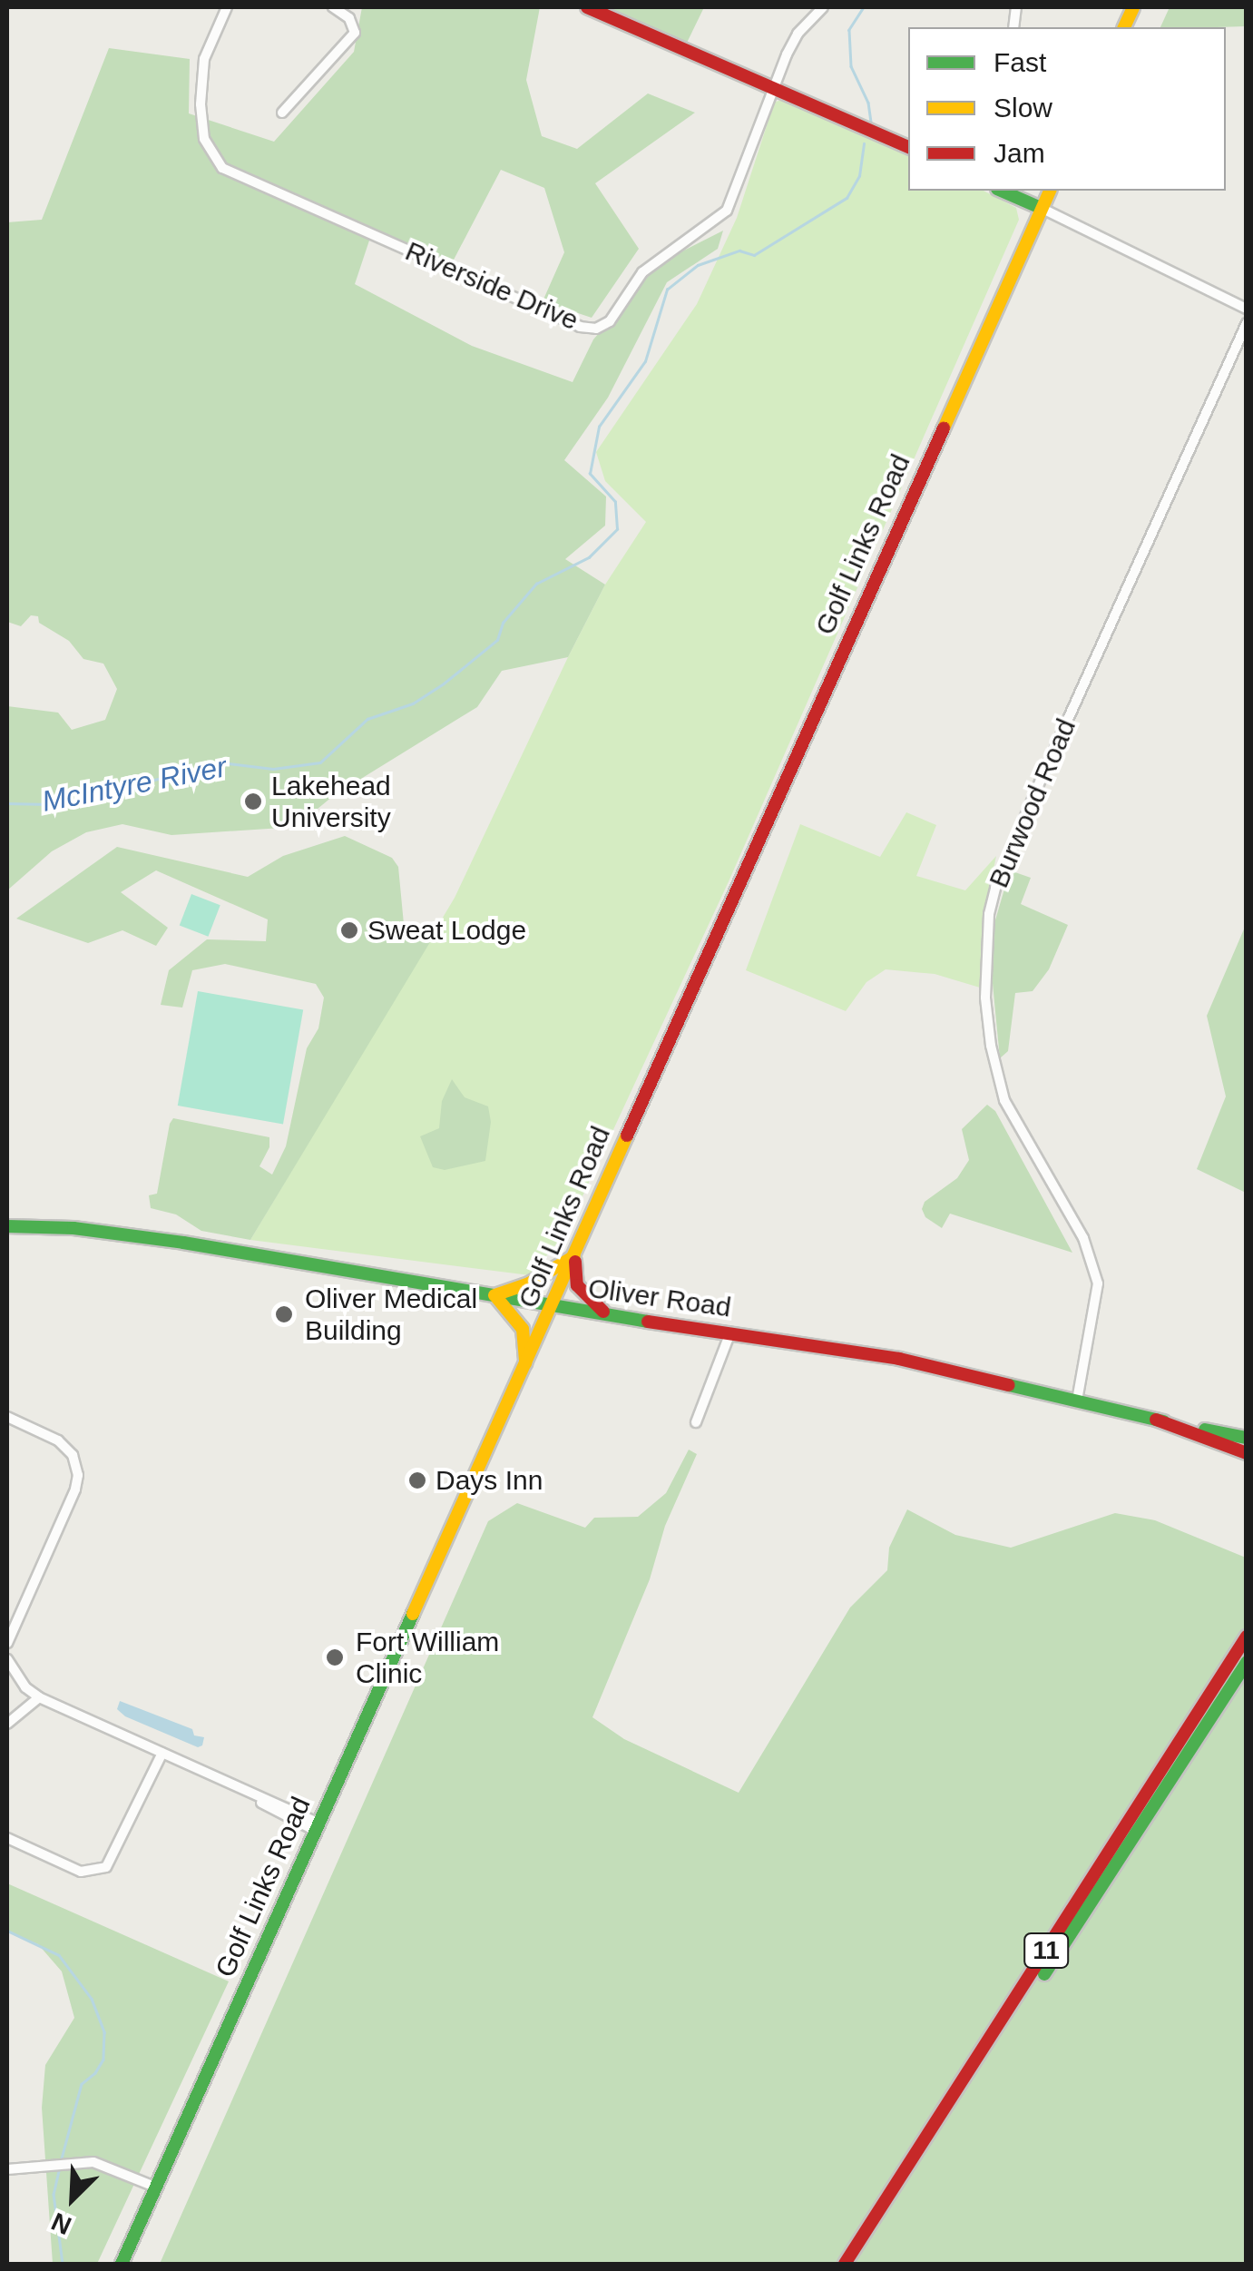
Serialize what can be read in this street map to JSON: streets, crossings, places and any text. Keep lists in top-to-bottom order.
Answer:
{
  "streets": {
    "main road": ["Golf Links Road", "Oliver Road", "11"],
    "street": ["Riverside Drive", "Burwood Road"]
  },
  "crossings": [
    ["Golf Links Road", "Oliver Road"],
    ["Burwood Road", "Oliver Road"]
  ],
  "water": ["McIntyre River"],
  "places": [
    "Lakehead University",
    "Sweat Lodge",
    "Oliver Medical Building",
    "Days Inn",
    "Fort William Clinic"
  ],
  "legend": ["Fast", "Slow", "Jam"],
  "north": "bottom left"
}
